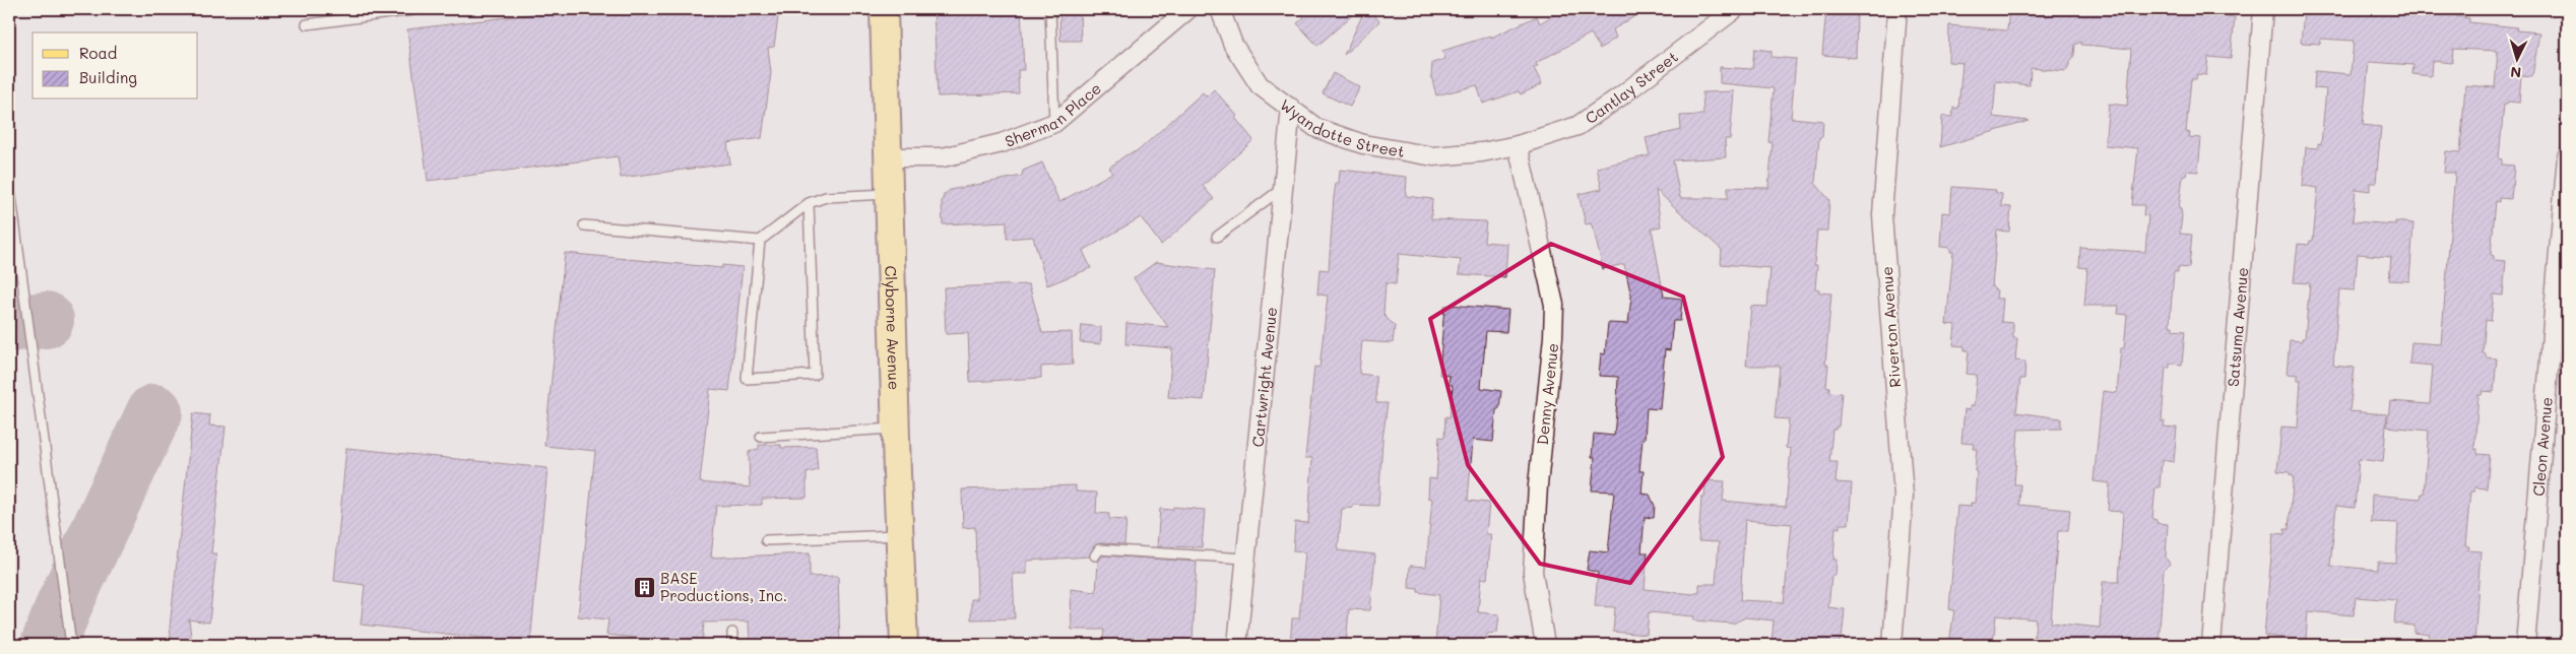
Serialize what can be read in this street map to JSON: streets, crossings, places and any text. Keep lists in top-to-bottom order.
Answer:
{
  "streets": {
    "main road": ["Clyborne Avenue"],
    "street": [
      "Cantlay Street",
      "Sherman Place",
      "Wyandotte Street",
      "Riverton Avenue",
      "Satsuma Avenue",
      "Cartwright Avenue",
      "Denny Avenue",
      "Cleon Avenue"
    ]
  },
  "crossings": [
    ["Cantlay Street", "Wyandotte Street"],
    ["Cantlay Street", "Denny Avenue"],
    ["Sherman Place", "Clyborne Avenue"],
    ["Wyandotte Street", "Cartwright Avenue"],
    ["Wyandotte Street", "Denny Avenue"]
  ],
  "places": {
    "building": ["BASE Productions, Inc."]
  },
  "legend": ["Road", "Building"],
  "north": "bottom"
}
